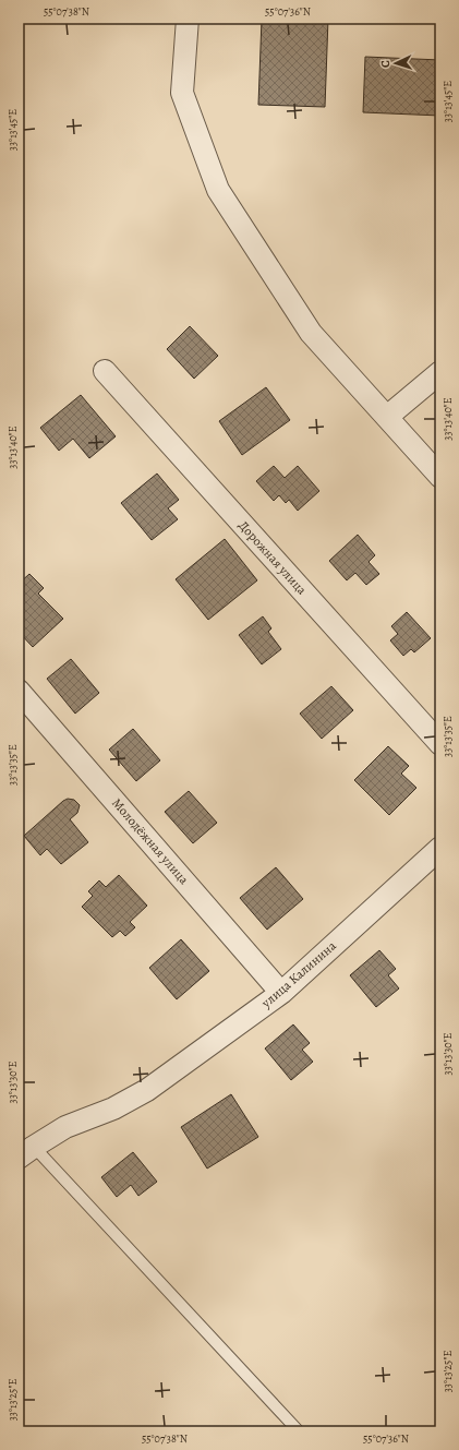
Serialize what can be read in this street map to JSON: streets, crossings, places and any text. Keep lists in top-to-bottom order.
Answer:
{
  "streets": {
    "street": ["Дорожная улица", "Молодёжная улица", "улица Калинина"]
  },
  "crossings": [
    ["Молодёжная улица", "улица Калинина"]
  ],
  "north": "left",
  "coordinates": [
    "55°07'38\"N",
    "55°07'36\"N",
    "33°13'45\"E",
    "33°13'40\"E",
    "33°13'35\"E",
    "33°13'30\"E",
    "33°13'25\"E"
  ]
}
